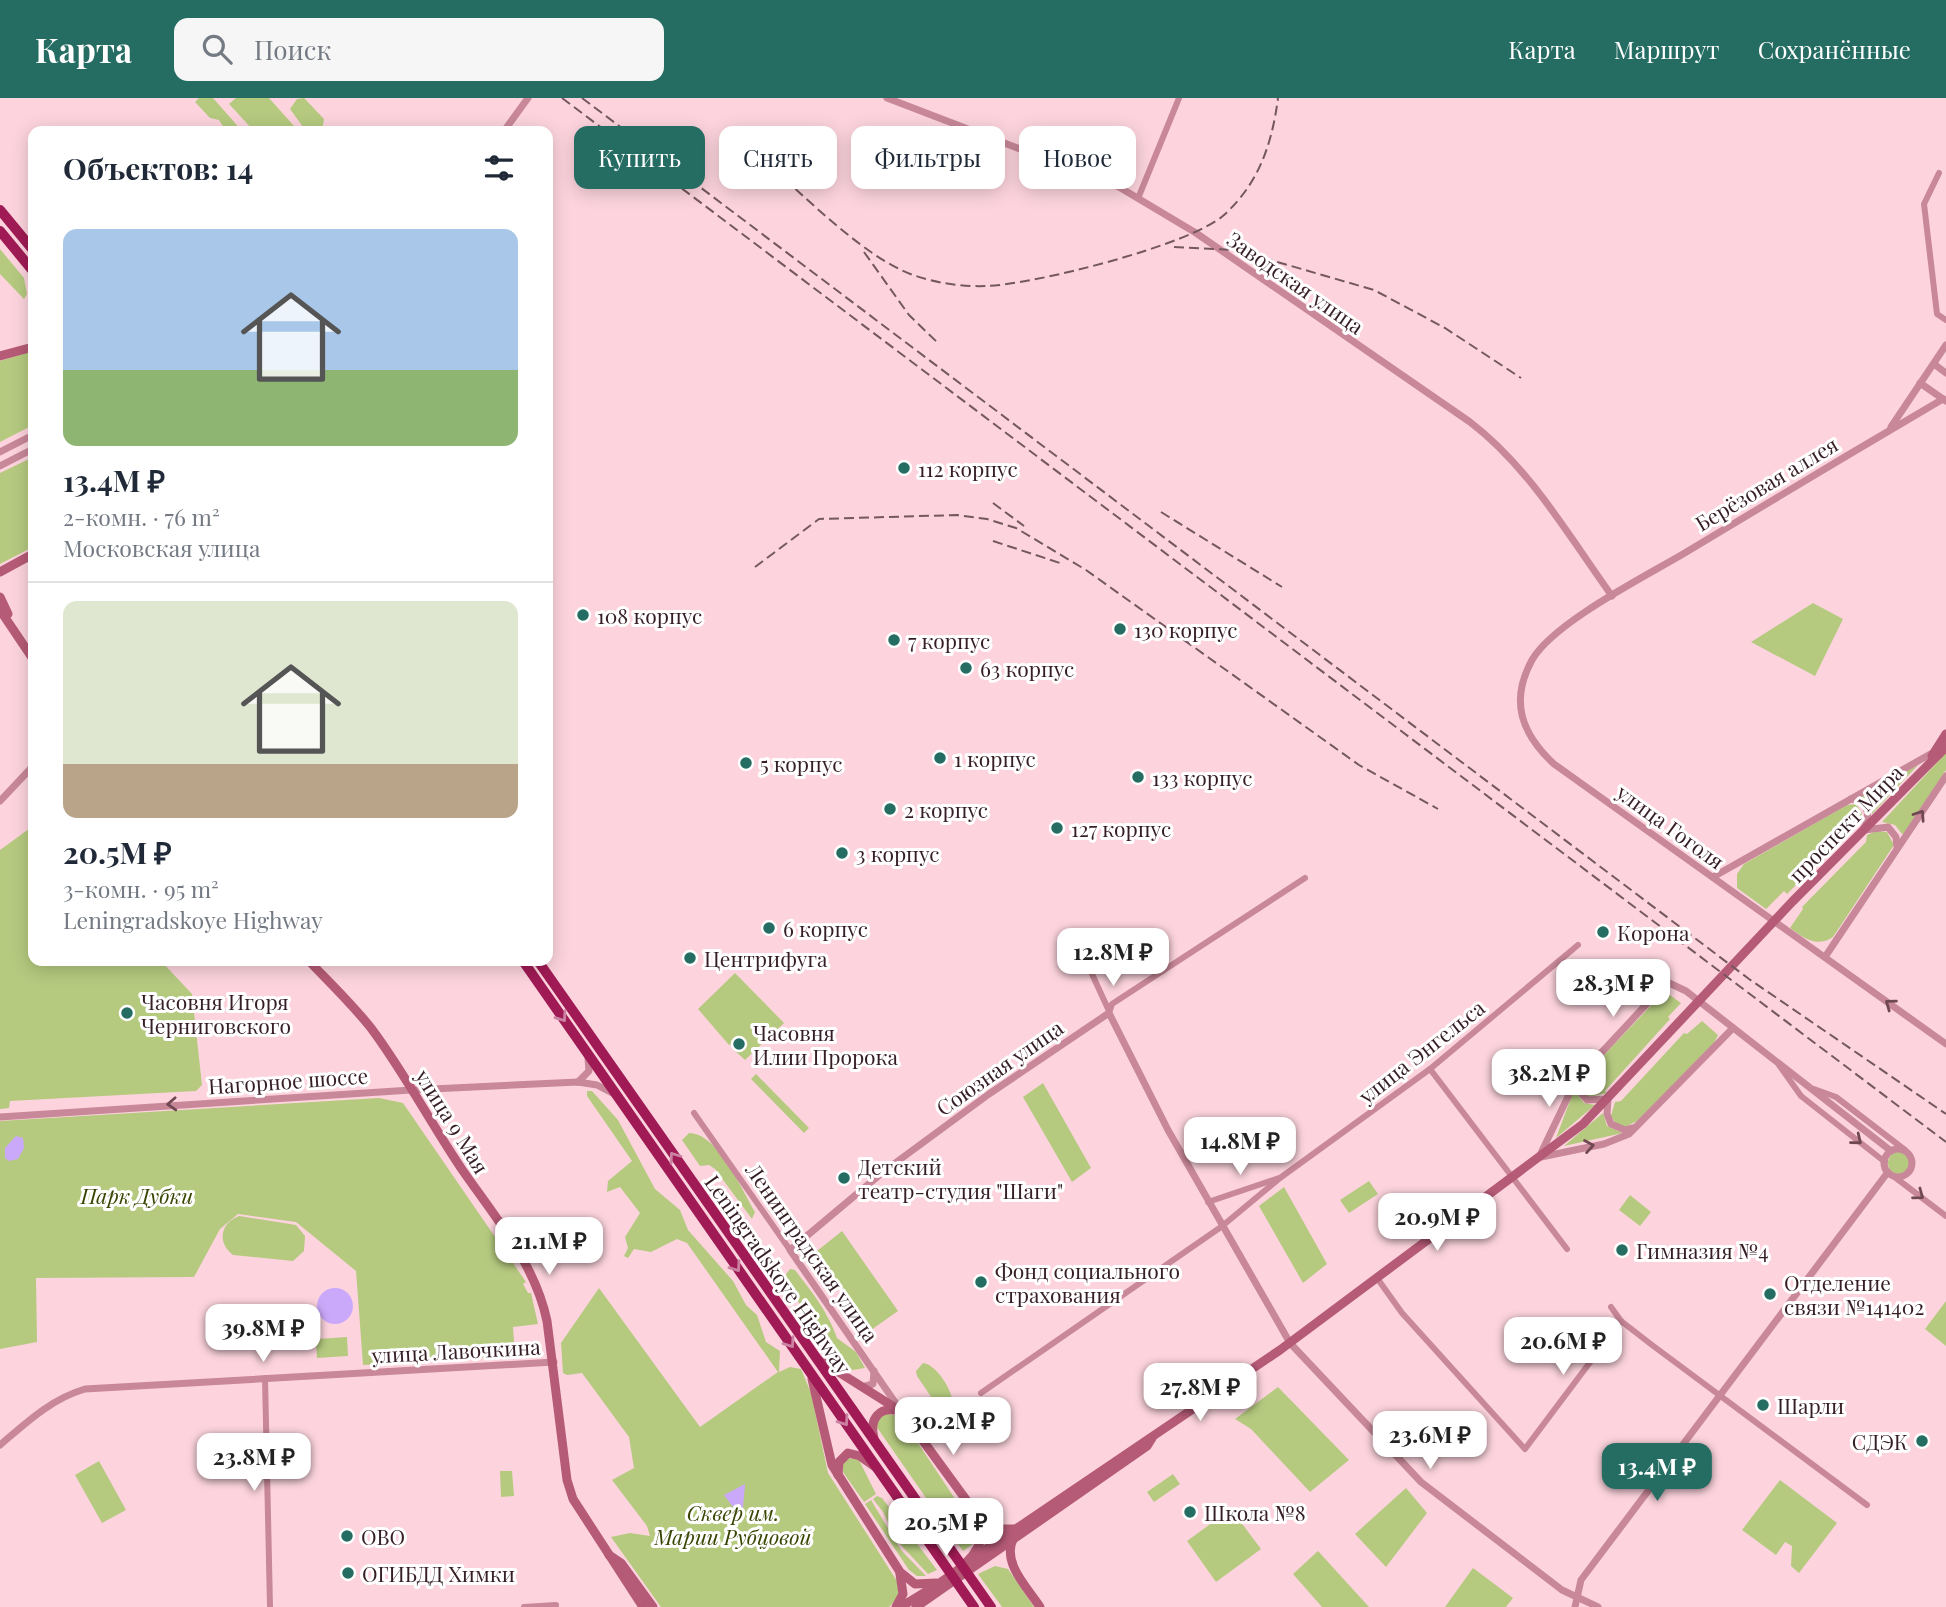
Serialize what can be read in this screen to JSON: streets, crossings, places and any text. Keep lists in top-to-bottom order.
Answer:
{
  "streets": {
    "highway": ["Leningradskoye Highway"],
    "main road": ["проспект Мира", "улица 9 Мая"],
    "street": [
      "Заводская улица",
      "Берёзовая аллея",
      "улица Гоголя",
      "улица Энгельса",
      "Союзная улица",
      "Нагорное шоссе",
      "Ленинградская улица",
      "улица Лавочкина"
    ]
  },
  "crossings": [
    ["Заводская улица", "Берёзовая аллея"],
    ["Заводская улица", "улица Гоголя"],
    ["Берёзовая аллея", "улица Гоголя"],
    ["Союзная улица", "Ленинградская улица"],
    ["Нагорное шоссе", "улица 9 Мая"],
    ["улица 9 Мая", "улица Лавочкина"]
  ],
  "one_way": ["Нагорное шоссе"],
  "parks": ["Парк Дубки", "Сквер им. Марии Рубцовой"],
  "places": [
    "112 корпус",
    "108 корпус",
    "130 корпус",
    "7 корпус",
    "63 корпус",
    "1 корпус",
    "5 корпус",
    "133 корпус",
    "2 корпус",
    "127 корпус",
    "3 корпус",
    "6 корпус",
    "Корона",
    "Центрифуга",
    "Часовня Игоря Черниговского",
    "Часовня Илии Пророка",
    "Детский театр-студия \"Шаги\"",
    "Гимназия №4",
    "Фонд социального страхования",
    "Отделение связи №141402",
    "Шарли",
    "СДЭК",
    "Школа №8",
    "ОВО",
    "ОГИБДД Химки"
  ],
  "page": {
    "header": "Карта",
    "search": "Поиск",
    "nav": ["Карта", "Маршрут", "Сохранённые"],
    "chip": [
      "Купить",
      "Снять",
      "Фильтры",
      "Новое"
    ],
    "heading": "Объектов: 14",
    "list": [
      {
        "name": "13.4M ₽",
        "note": "2-комн. · 76 m² · Московская улица"
      },
      {
        "name": "20.5M ₽",
        "note": "3-комн. · 95 m² · Leningradskoye Highway"
      }
    ],
    "price": [
      "12.8M ₽",
      "28.3M ₽",
      "38.2M ₽",
      "14.8M ₽",
      "20.9M ₽",
      "21.1M ₽",
      "39.8M ₽",
      "20.6M ₽",
      "27.8M ₽",
      "30.2M ₽",
      "23.6M ₽",
      "23.8M ₽",
      "13.4M ₽",
      "20.5M ₽"
    ]
  }
}
